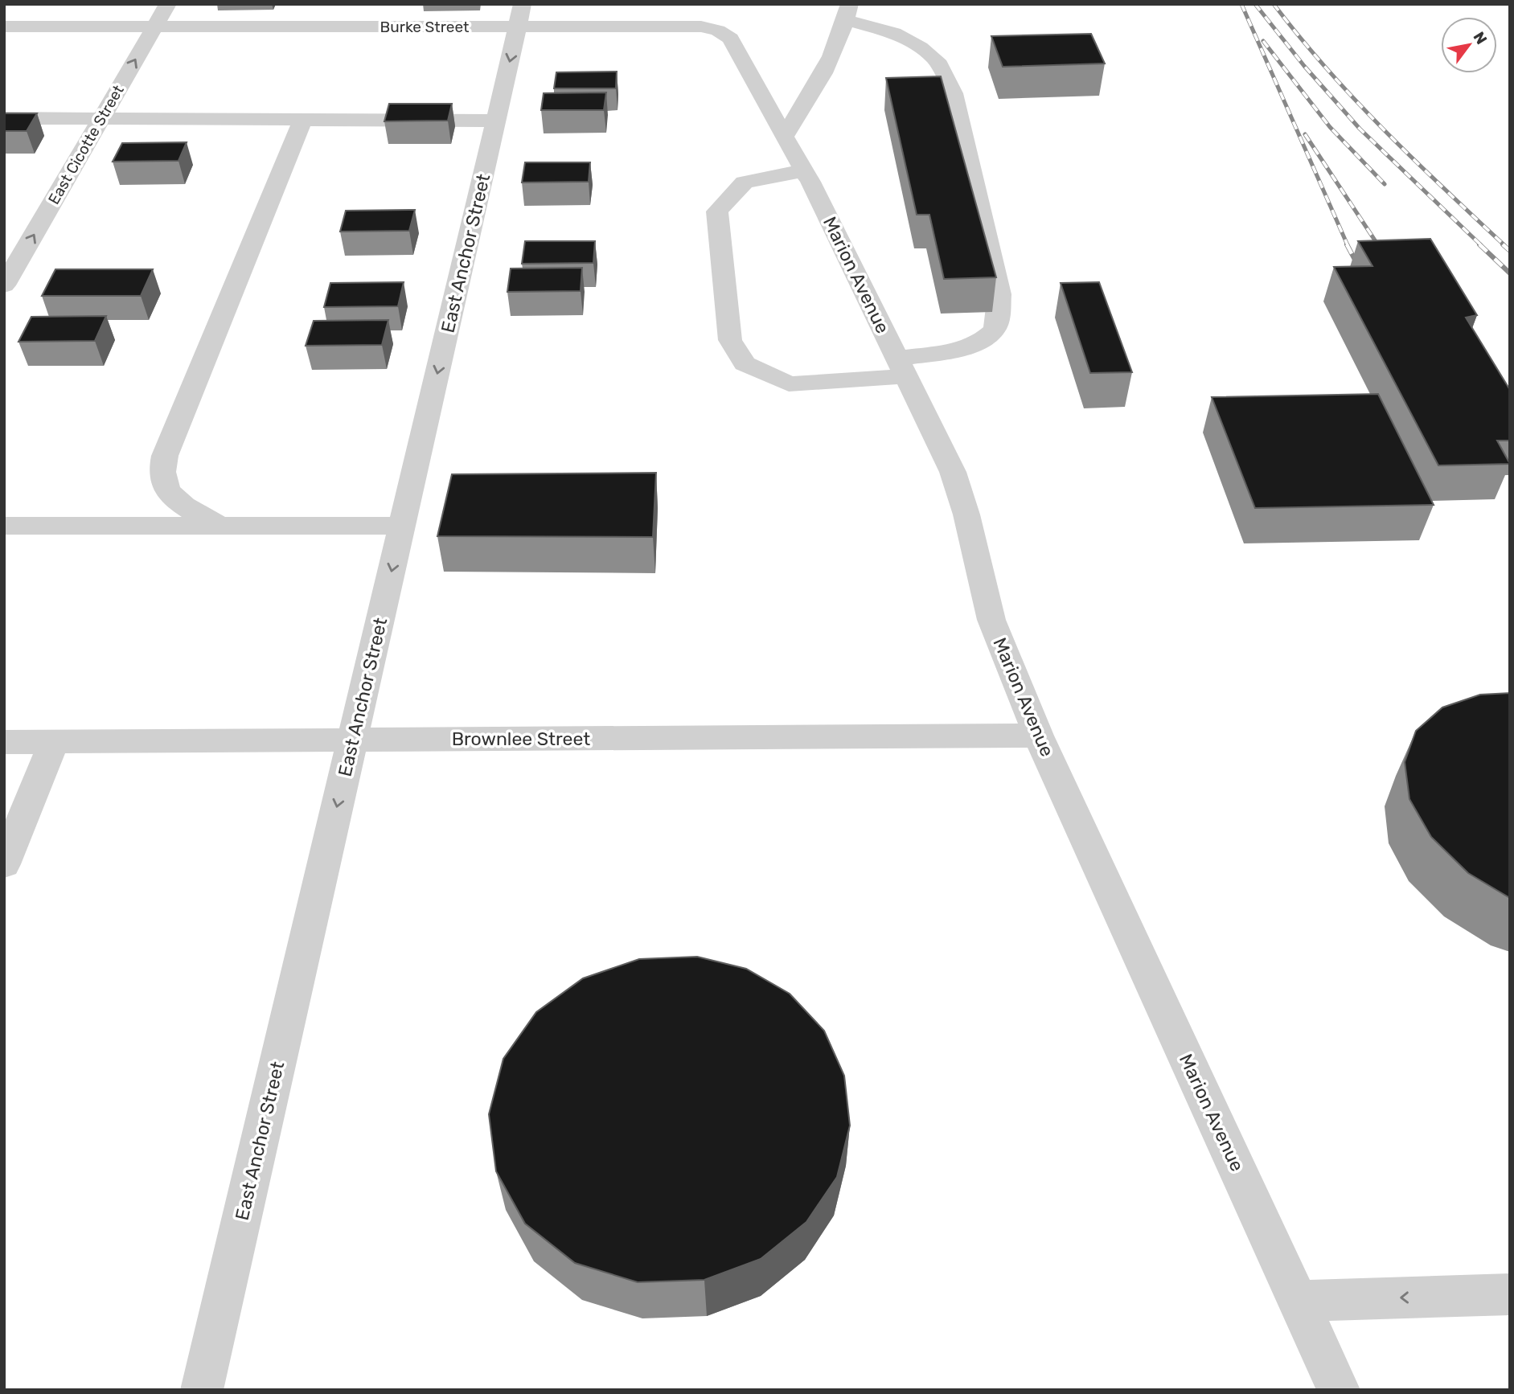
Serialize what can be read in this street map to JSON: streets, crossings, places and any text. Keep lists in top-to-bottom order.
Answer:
{
  "streets": {
    "street": [
      "Burke Street",
      "East Cicotte Street",
      "East Anchor Street",
      "Marion Avenue",
      "Brownlee Street"
    ]
  },
  "crossings": [
    ["Burke Street", "East Cicotte Street"],
    ["Burke Street", "East Anchor Street"],
    ["Burke Street", "Marion Avenue"],
    ["East Anchor Street", "Brownlee Street"],
    ["Marion Avenue", "Brownlee Street"]
  ],
  "one_way": ["East Cicotte Street", "East Anchor Street"],
  "north": "top right"
}
